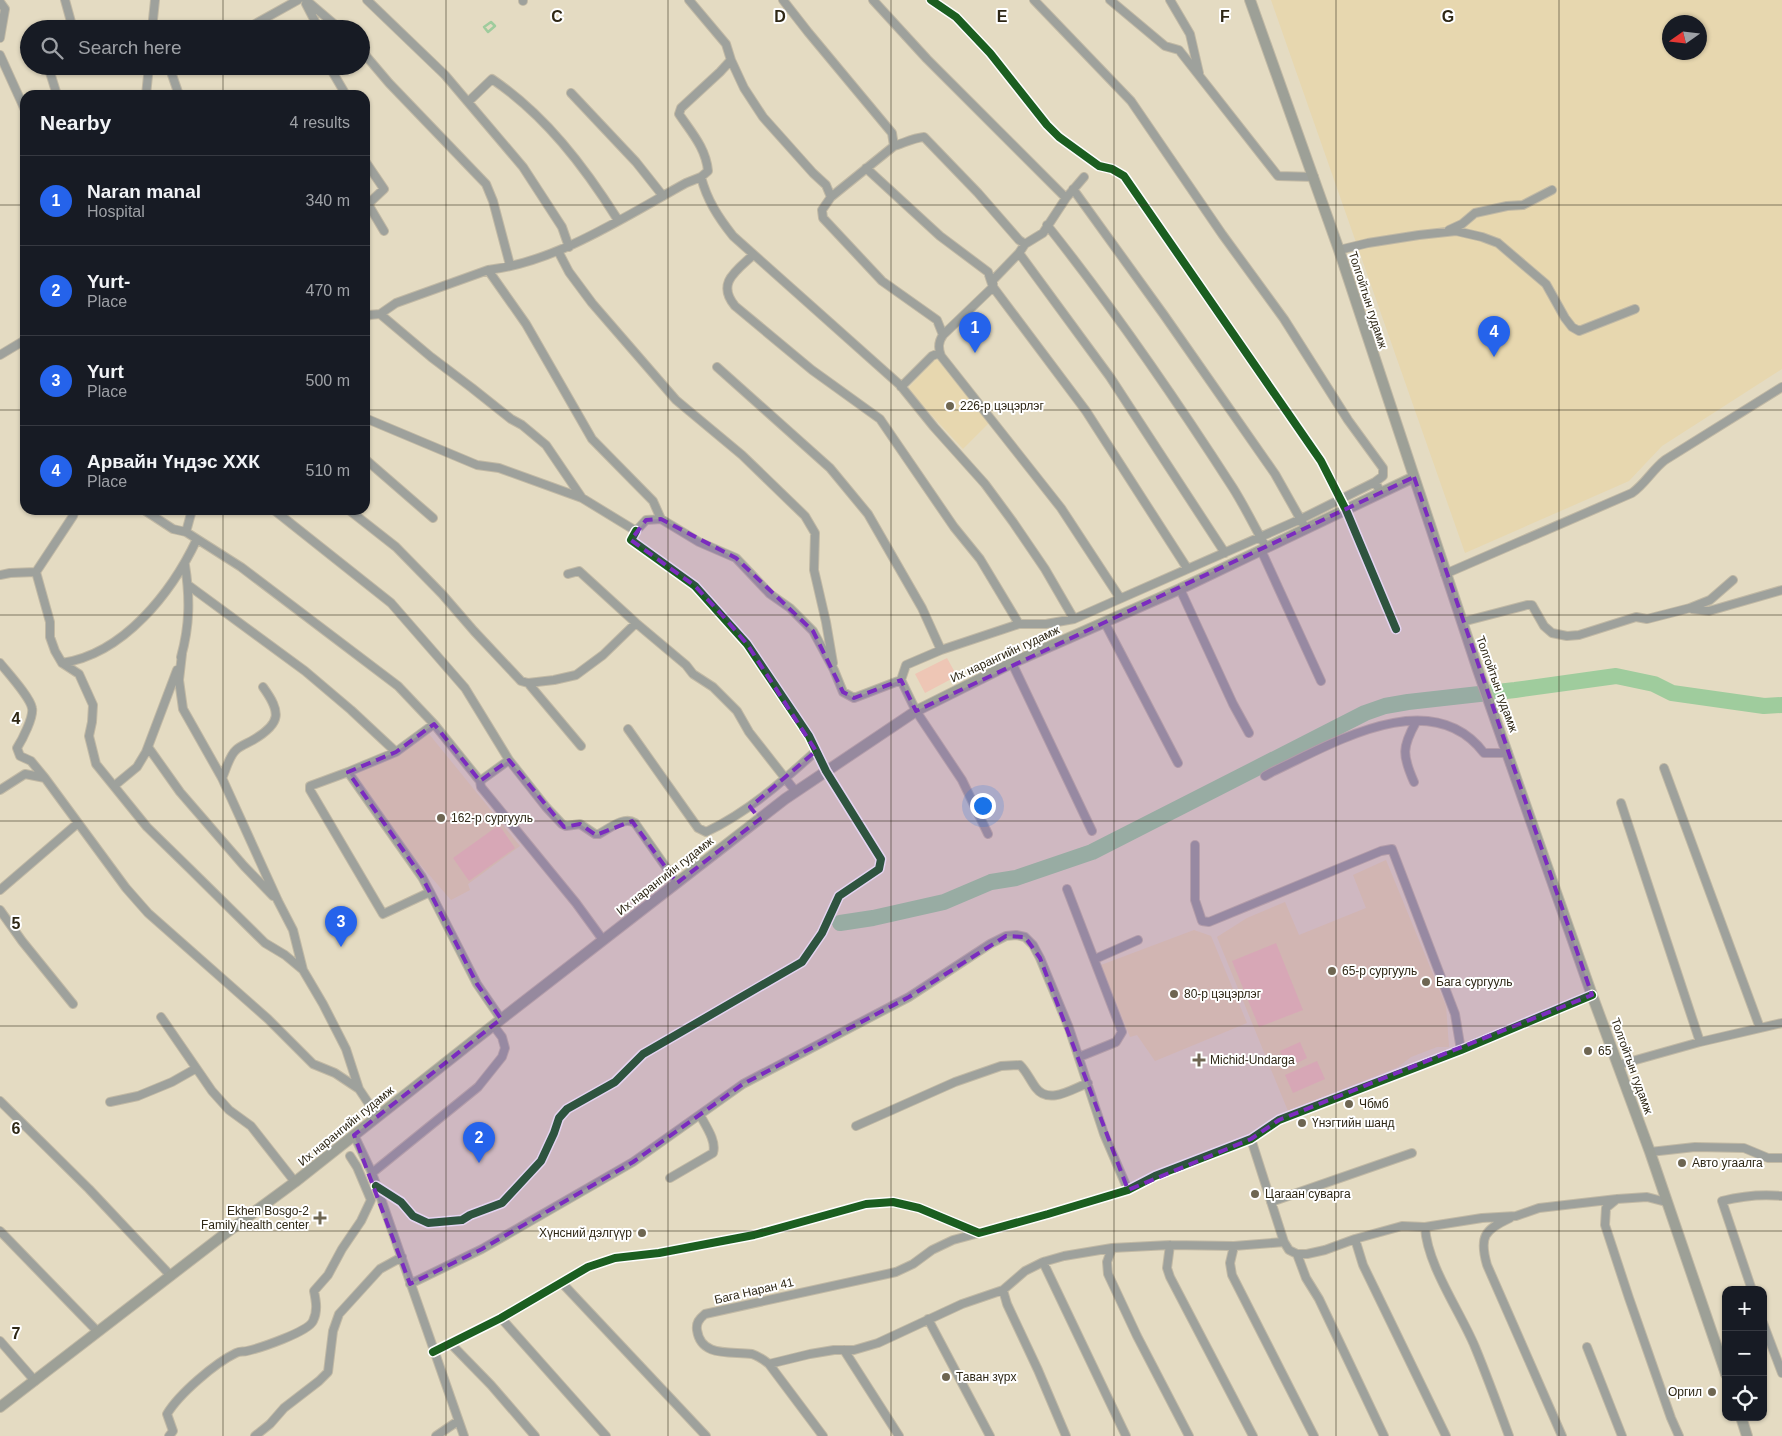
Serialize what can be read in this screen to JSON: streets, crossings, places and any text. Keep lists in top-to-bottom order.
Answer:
{
  "streets": {
    "main road": ["Толгойтын гудамж", "Их нарангийн гудамж"],
    "street": ["Бага Наран 41"]
  },
  "crossings": [
    ["Толгойтын гудамж", "Их нарангийн гудамж"]
  ],
  "places": {
    "other": [
      "226-р цэцэрлэг",
      "162-р сургууль",
      "65-р сургууль",
      "Бага сургууль",
      "80-р цэцэрлэг",
      "65",
      "Чбмб",
      "Үнэгтийн шанд",
      "Авто угаалга",
      "Цагаан суварга",
      "Хүнсний дэлгүүр",
      "Таван зүрх",
      "Оргил"
    ],
    "health": ["Michid-Undarga", "Ekhen Bosgo-2 Family health center"]
  },
  "north": "left",
  "page": {
    "search": "Search here",
    "heading": ["Nearby", "4 results"],
    "list": [
      {
        "mark": "1",
        "name": "Naran manal",
        "note": "Hospital",
        "value": "340 m"
      },
      {
        "mark": "2",
        "name": "Yurt-",
        "note": "Place",
        "value": "470 m"
      },
      {
        "mark": "3",
        "name": "Yurt",
        "note": "Place",
        "value": "500 m"
      },
      {
        "mark": "4",
        "name": "Арвайн Үндэс ХХК",
        "note": "Place",
        "value": "510 m"
      }
    ],
    "pins": [
      "1",
      "4",
      "3",
      "2"
    ],
    "map_buttons": ["+", "−"]
  },
  "grid": {
    "columns": [
      "C",
      "D",
      "E",
      "F",
      "G"
    ],
    "rows": [
      "4",
      "5",
      "6",
      "7"
    ]
  }
}
